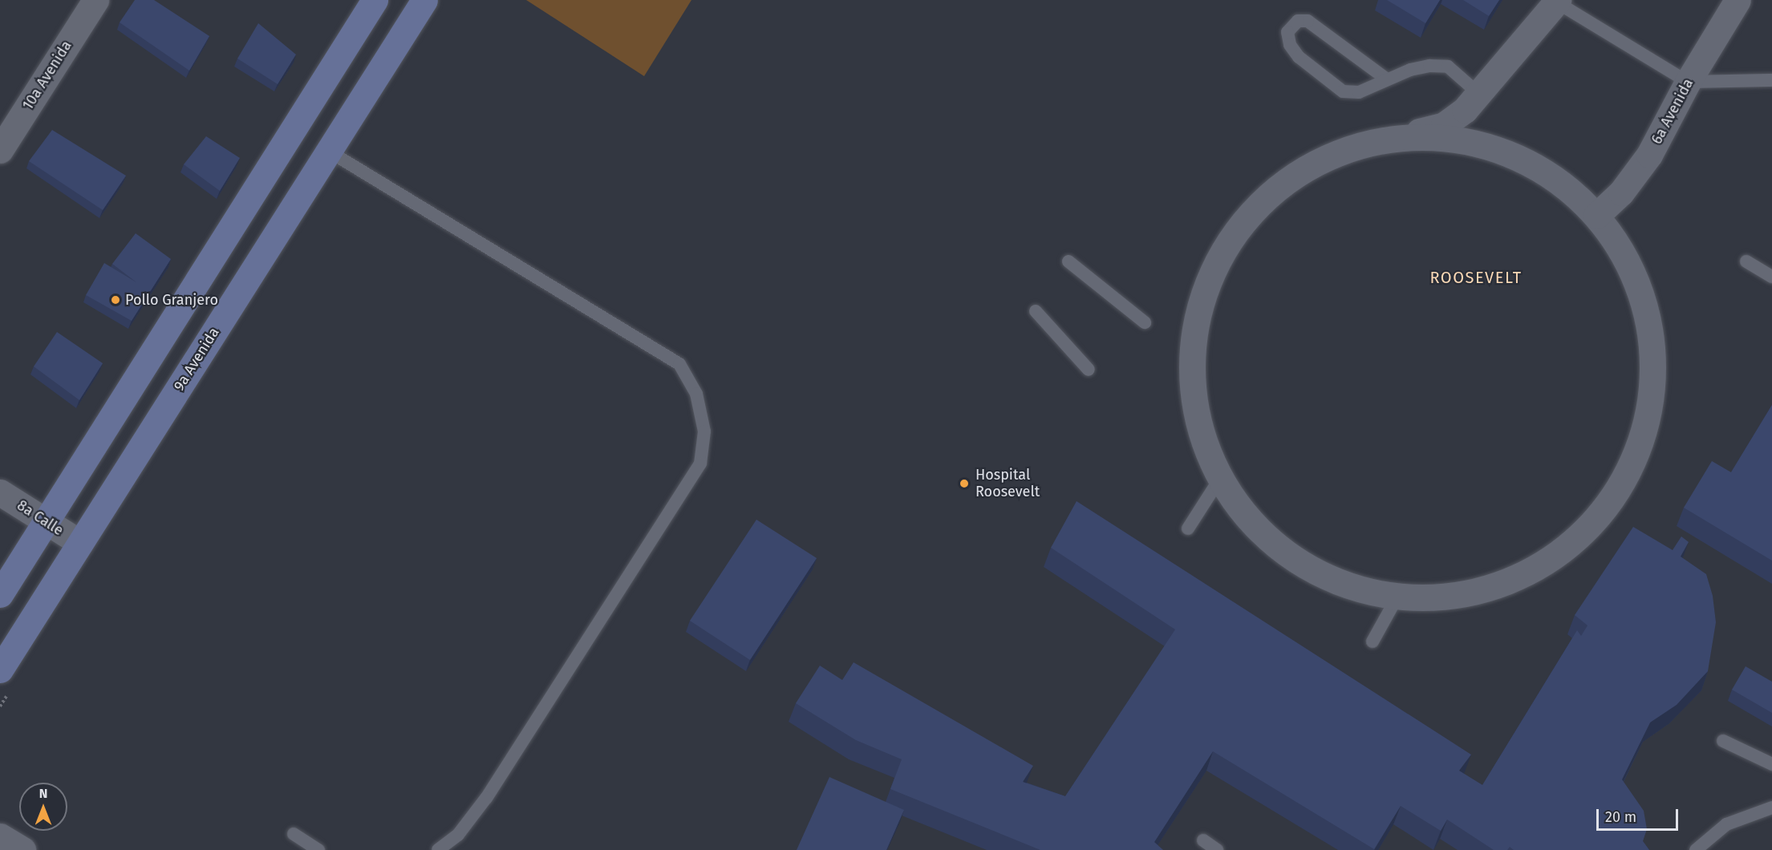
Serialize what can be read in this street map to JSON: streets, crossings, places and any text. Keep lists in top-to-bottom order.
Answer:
{
  "streets": {
    "main road": ["9a Avenida"],
    "street": ["10a Avenida", "6a Avenida", "8a Calle"]
  },
  "crossings": [
    ["9a Avenida", "8a Calle"]
  ],
  "districts": ["ROOSEVELT"],
  "places": ["Pollo Granjero", "Hospital Roosevelt"],
  "scale_bar": "20 m",
  "north": "top"
}
